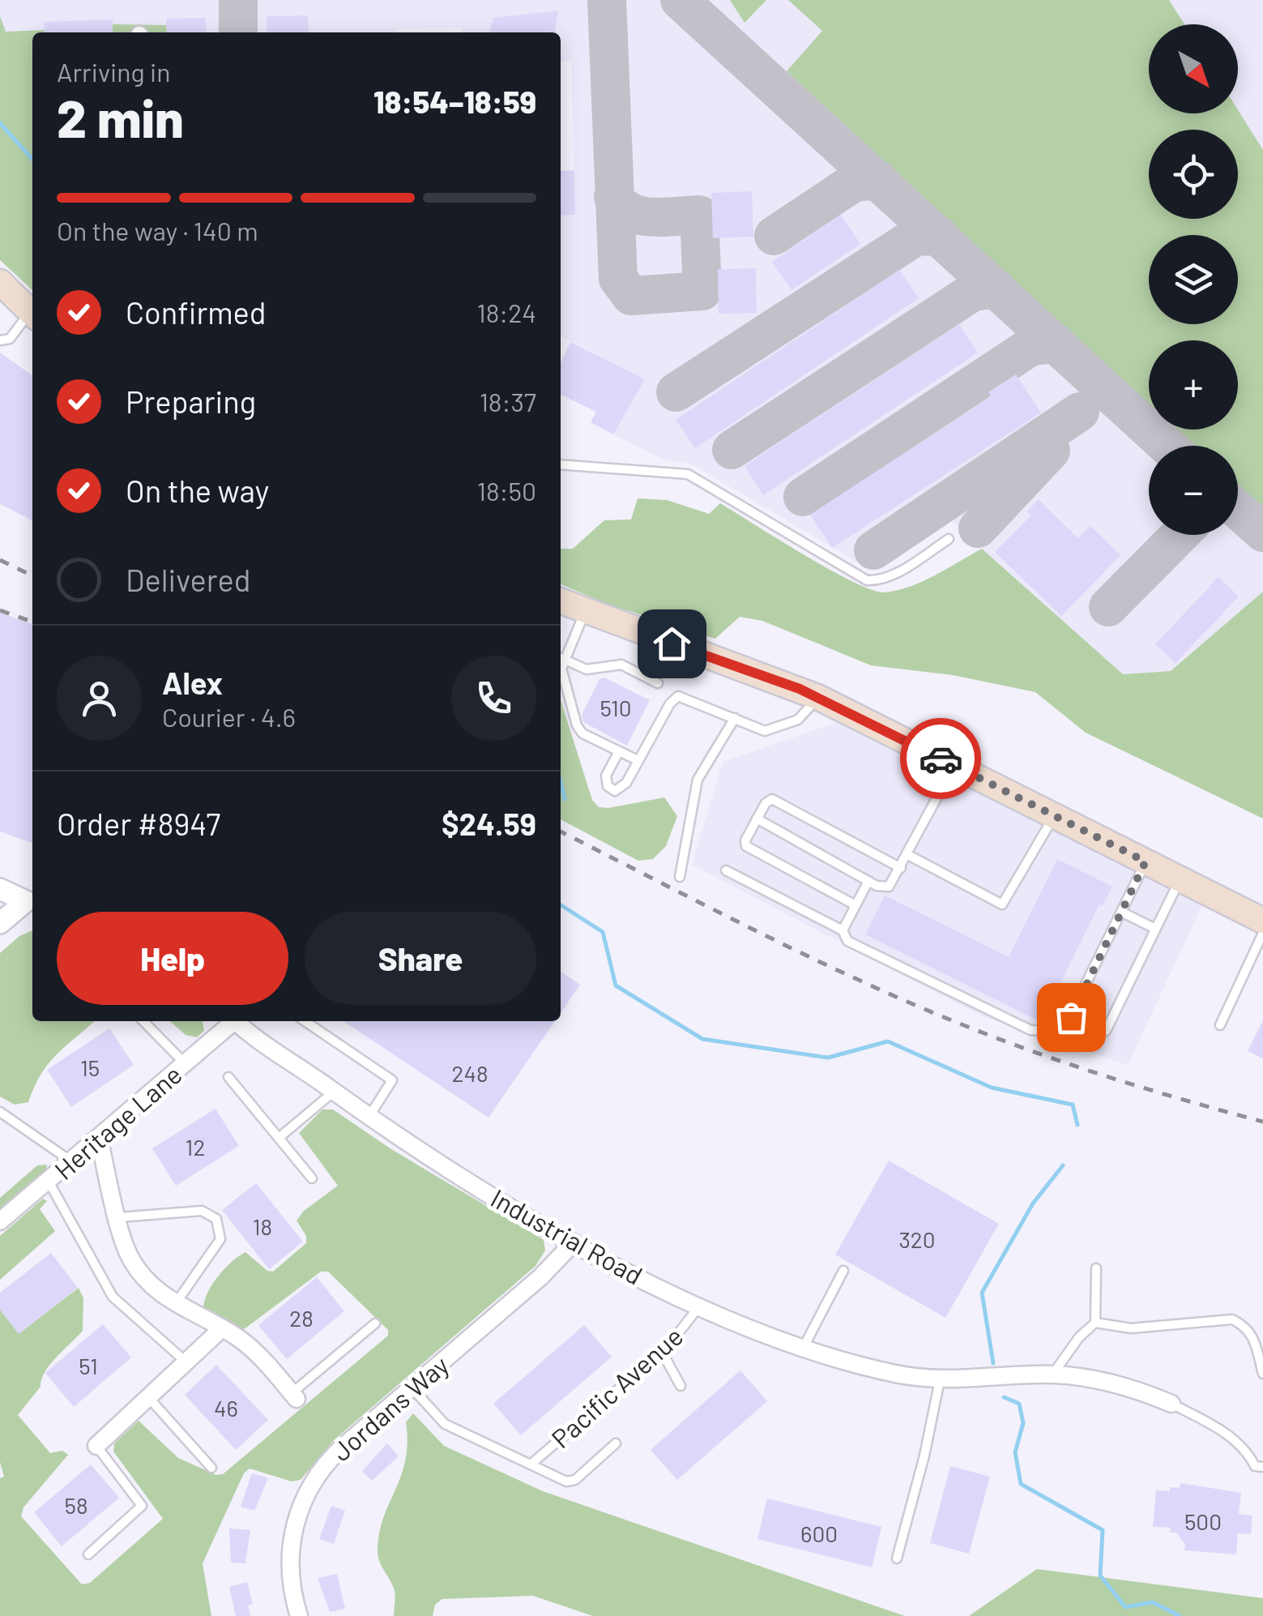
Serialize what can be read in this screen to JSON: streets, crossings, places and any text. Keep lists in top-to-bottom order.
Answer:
{
  "streets": {
    "street": ["Heritage Lane", "Industrial Road", "Jordans Way"],
    "lane": ["Pacific Avenue"]
  },
  "crossings": [
    ["Industrial Road", "Pacific Avenue"],
    ["Industrial Road", "Jordans Way"]
  ],
  "house_numbers": [
    "510",
    "15",
    "248",
    "12",
    "18",
    "320",
    "28",
    "51",
    "46",
    "58",
    "500",
    "600"
  ],
  "north": "bottom right",
  "page": {
    "map_buttons": ["+", "−"],
    "heading": ["2 min", "Arriving in", "18:54–18:59"],
    "panel": [
      "Alex",
      "Courier · 4.6",
      "Order #8947",
      "$24.59"
    ],
    "bar": "On the way · 140 m",
    "list": [
      ["Confirmed", "18:24"],
      ["Preparing", "18:37"],
      ["On the way", "18:50"],
      "Delivered"
    ],
    "buttons": ["Help", "Share"]
  }
}
